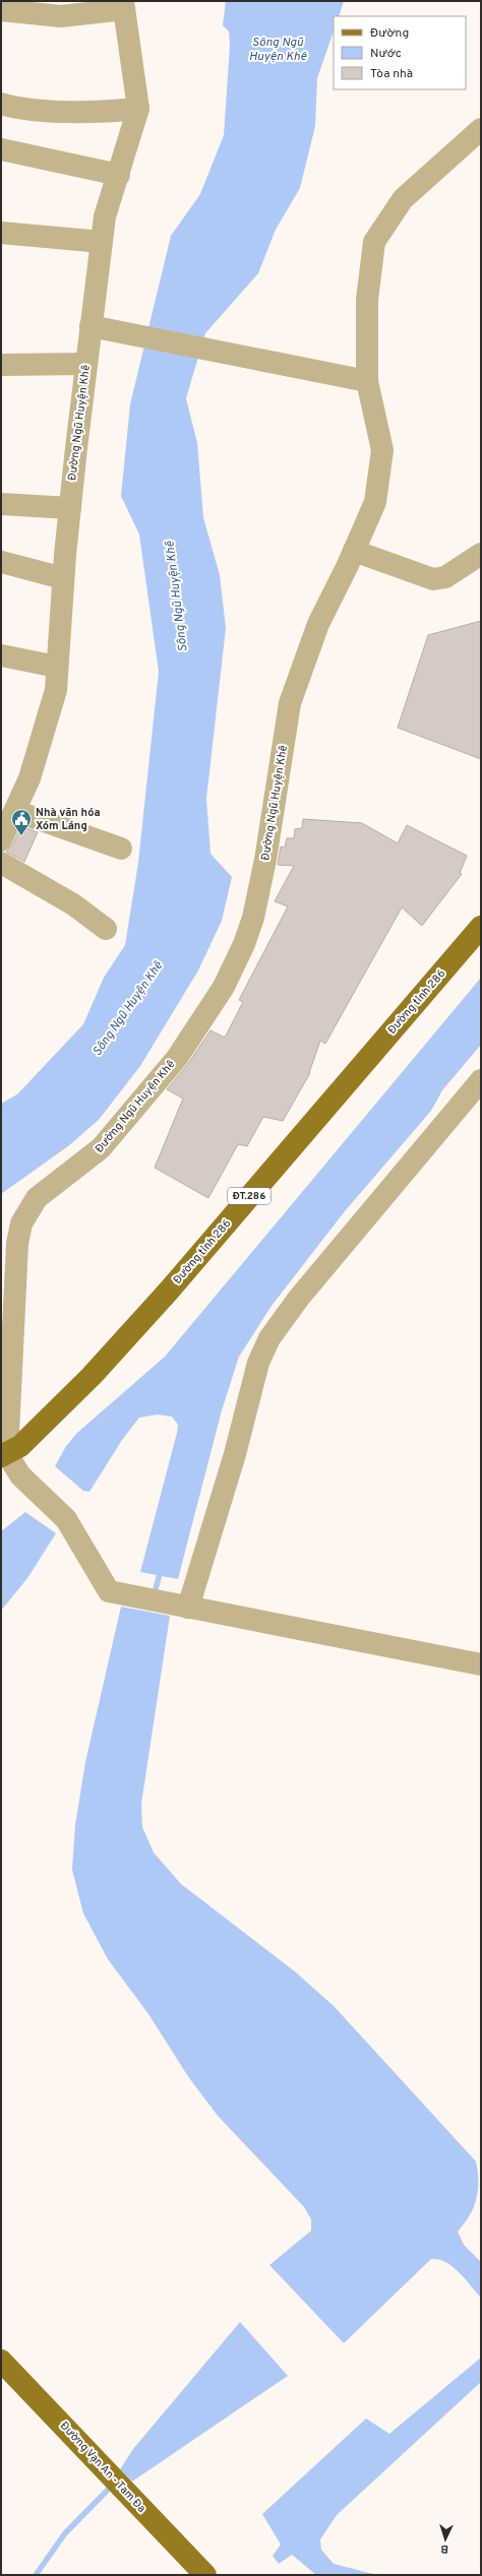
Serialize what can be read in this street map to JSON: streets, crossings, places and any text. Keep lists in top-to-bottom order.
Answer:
{
  "streets": {
    "main road": ["Đường tỉnh 286", "ĐT.286", "Đường Vạn An - Tam Đa"],
    "street": ["Đường Ngũ Huyện Khê"]
  },
  "crossings": [
    ["Đường Ngũ Huyện Khê", "Đường tỉnh 286"]
  ],
  "water": ["Sông Ngũ Huyện Khê"],
  "places": {
    "public building": ["Nhà văn hóa Xóm Láng"]
  },
  "legend": ["Đường", "Nước", "Tòa nhà"],
  "north": "bottom"
}
